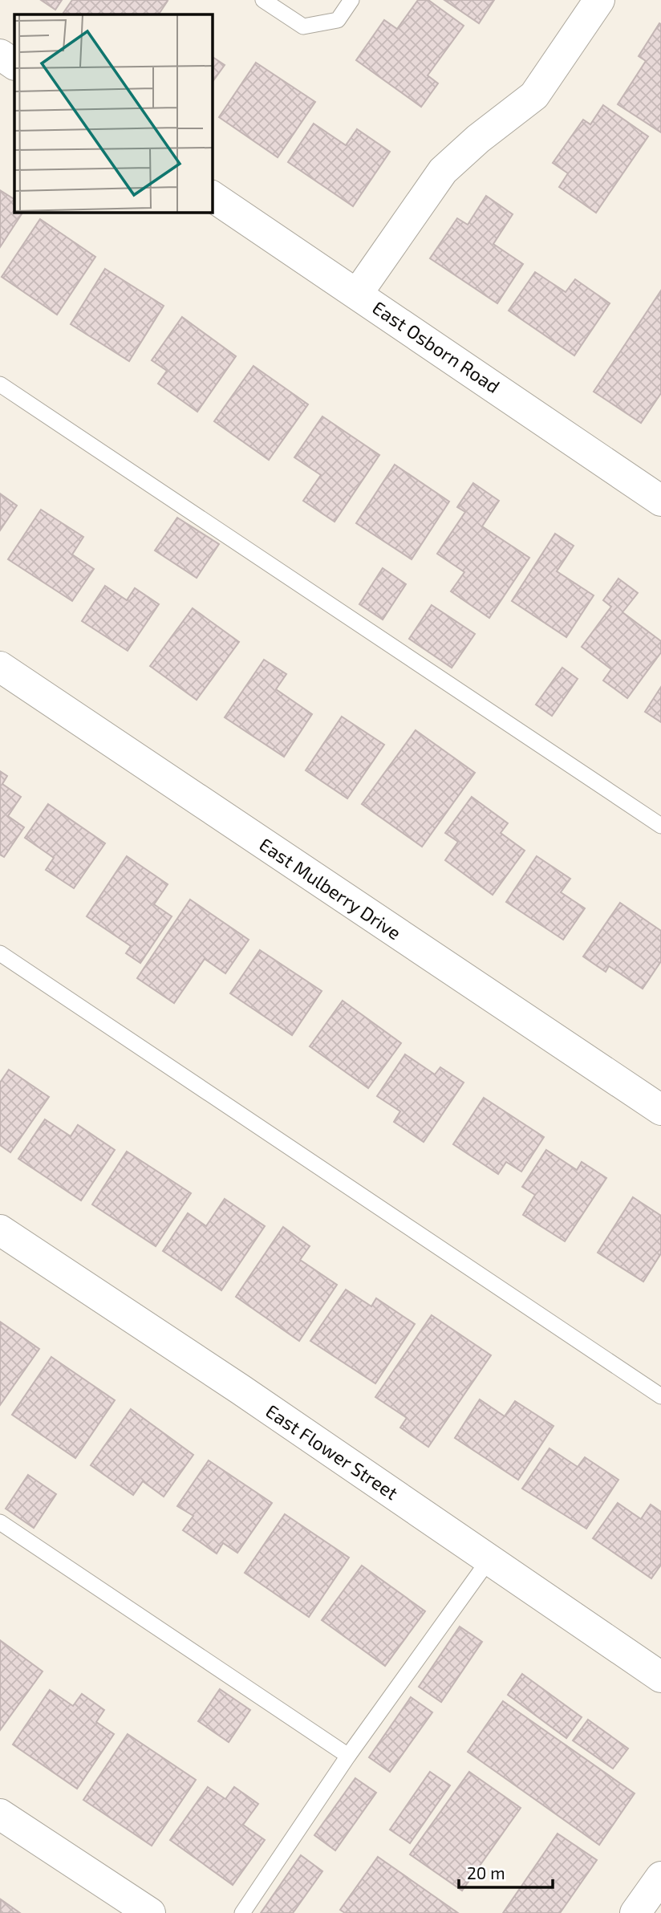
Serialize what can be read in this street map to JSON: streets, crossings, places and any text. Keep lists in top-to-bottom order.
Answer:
{
  "streets": {
    "street": ["East Osborn Road", "East Mulberry Drive", "East Flower Street"]
  },
  "scale_bar": "20 m"
}
